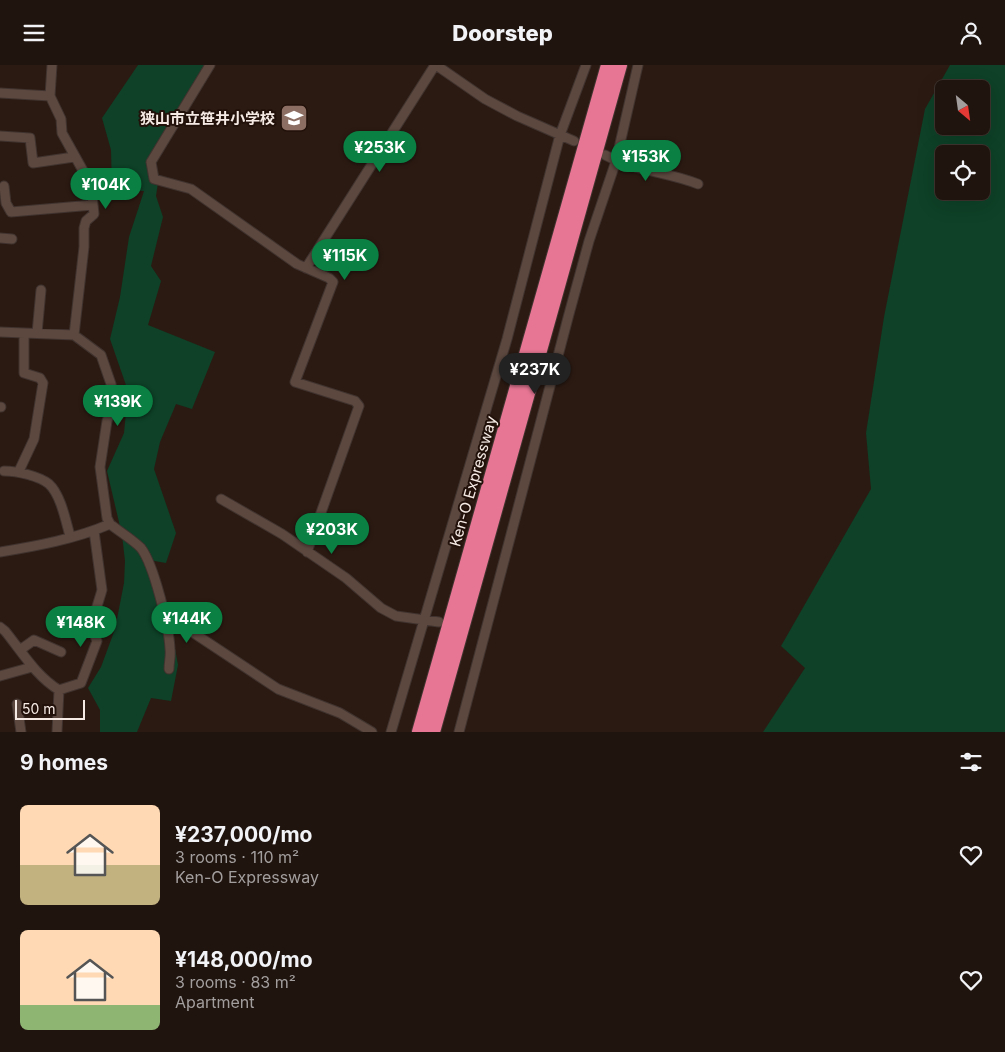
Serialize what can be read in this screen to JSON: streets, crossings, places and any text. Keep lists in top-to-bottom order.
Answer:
{
  "streets": {
    "highway": ["Ken-O Expressway"]
  },
  "places": {
    "school or university": ["狭山市立笹井小学校"]
  },
  "scale_bar": "50 m",
  "north": "bottom right",
  "page": {
    "header": "Doorstep",
    "price": [
      "¥253K",
      "¥153K",
      "¥104K",
      "¥115K",
      "¥237K",
      "¥139K",
      "¥203K",
      "¥144K",
      "¥148K"
    ],
    "scale": "50 m",
    "heading": "9 homes",
    "list": [
      {
        "name": "¥237,000/mo",
        "note": "3 rooms · 110 m² · Ken-O Expressway"
      },
      {
        "name": "¥148,000/mo",
        "note": "3 rooms · 83 m² · Apartment"
      }
    ]
  }
}
